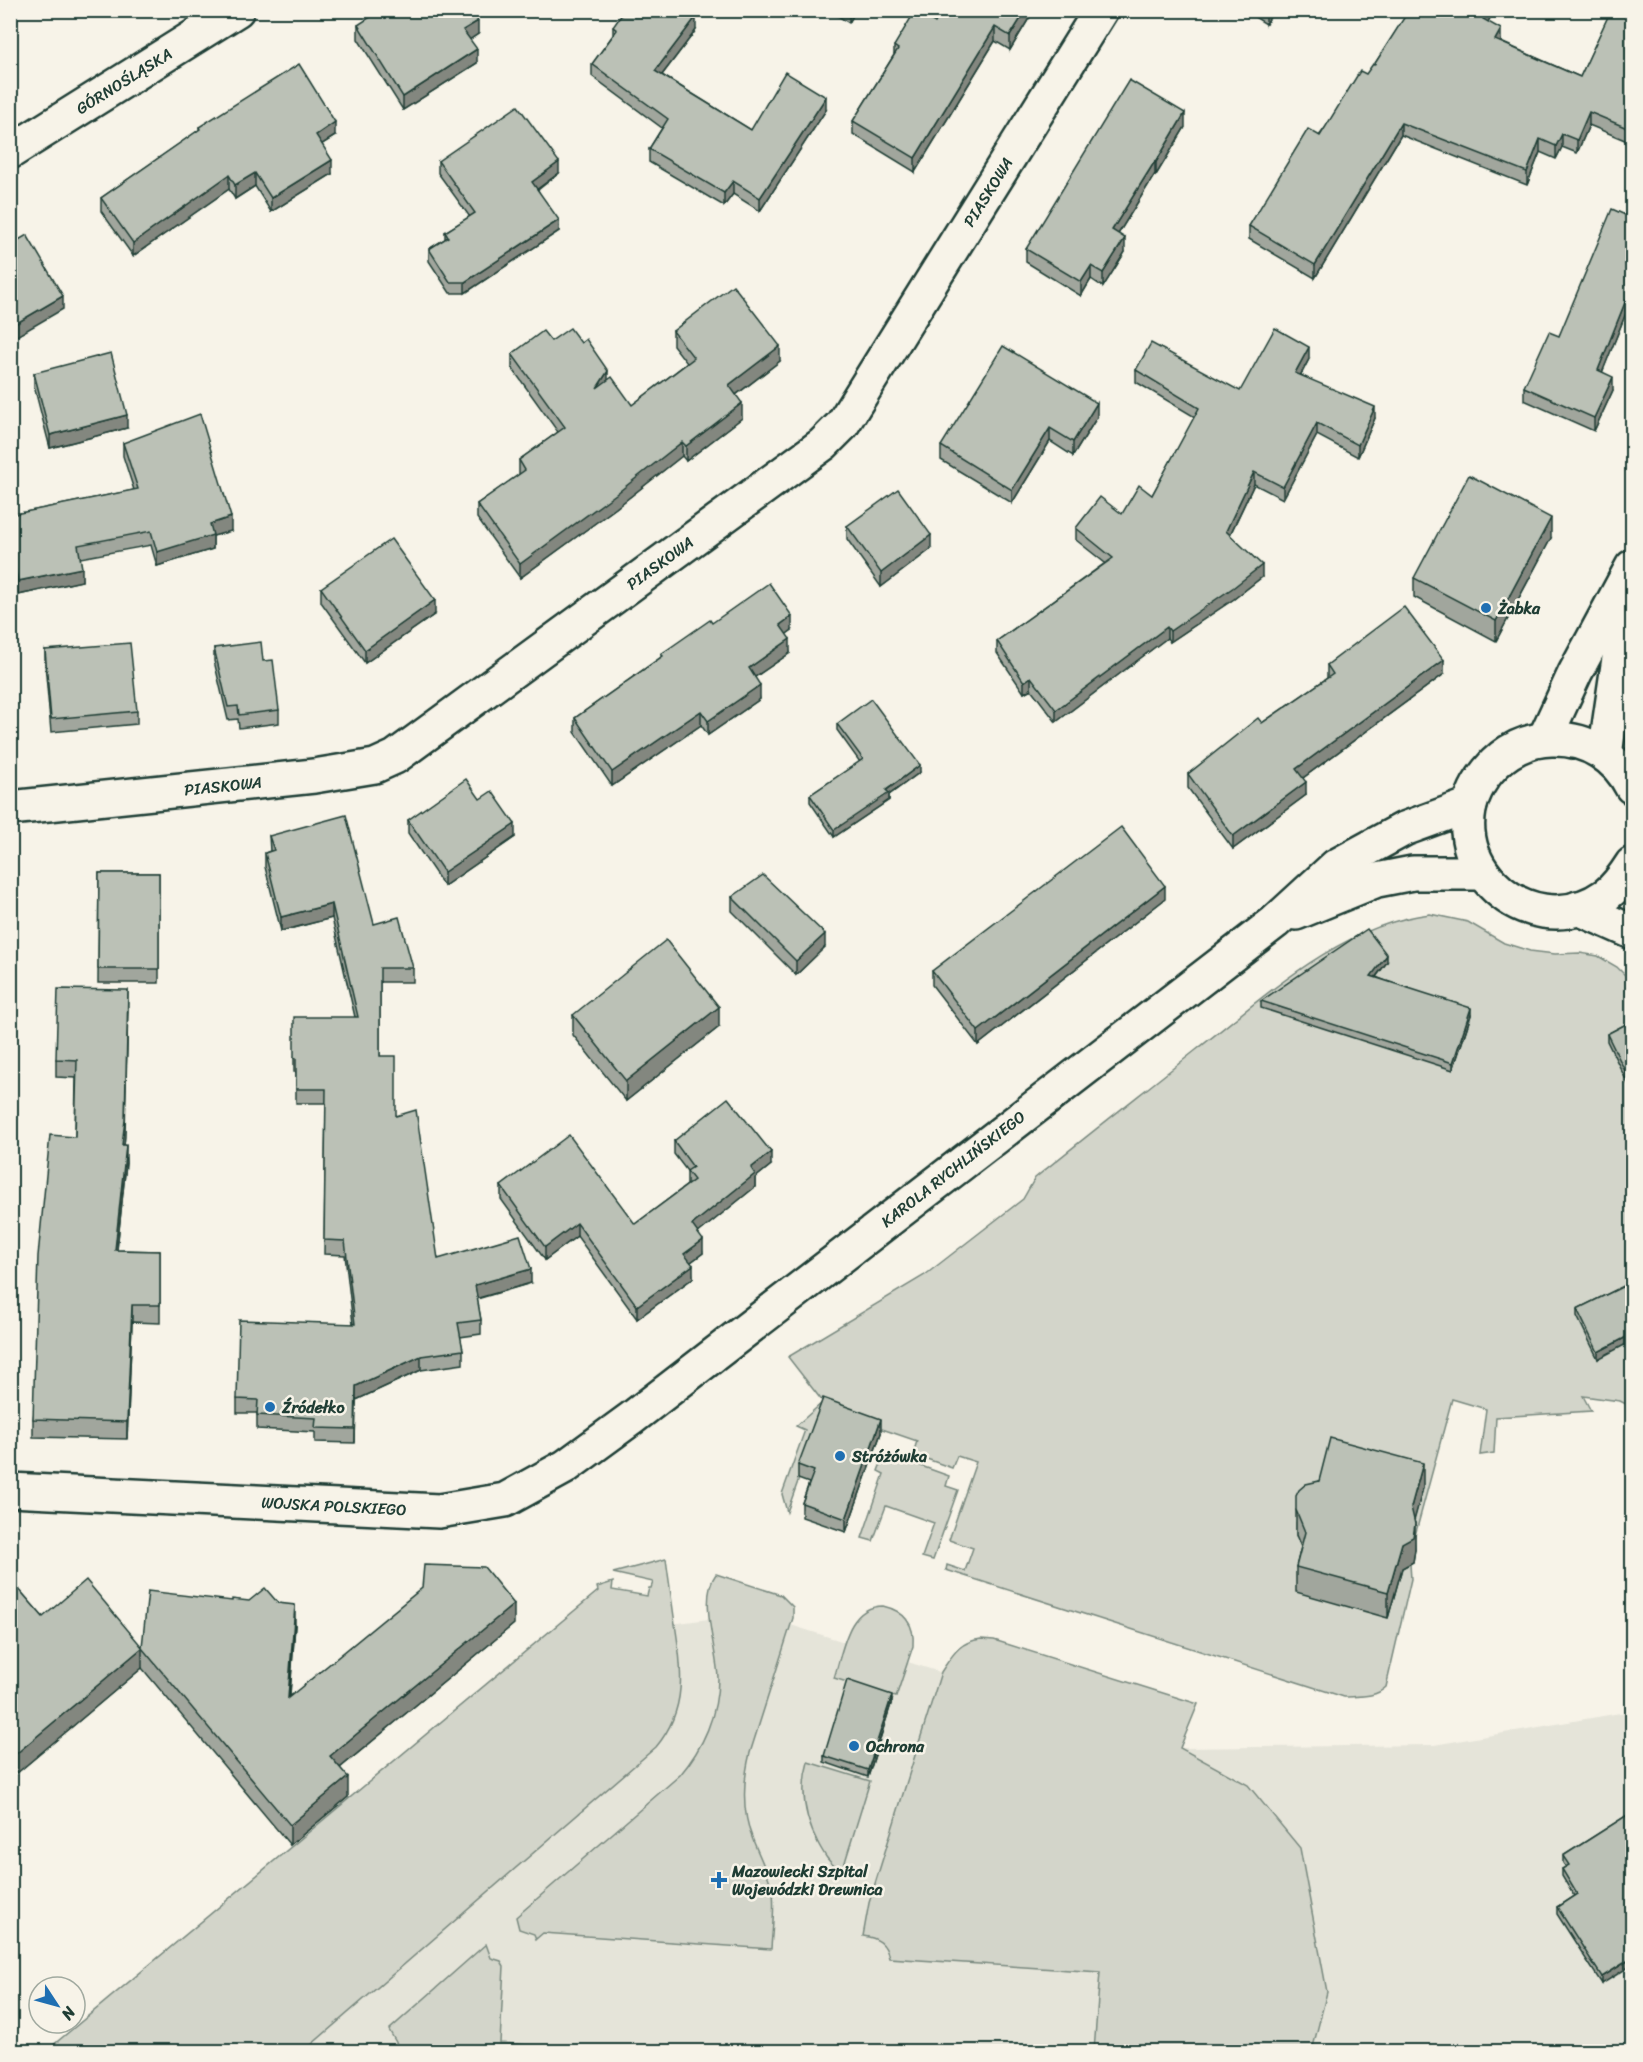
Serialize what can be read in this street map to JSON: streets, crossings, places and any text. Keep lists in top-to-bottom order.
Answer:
{
  "streets": {
    "street": [
      "GÓRNOŚLĄSKA",
      "PIASKOWA",
      "KAROLA RYCHLIŃSKIEGO",
      "WOJSKA POLSKIEGO"
    ]
  },
  "crossings": [
    ["KAROLA RYCHLIŃSKIEGO", "WOJSKA POLSKIEGO"]
  ],
  "places": {
    "other": [
      "Żabka",
      "Źródełko",
      "Stróżówka",
      "Ochrona"
    ],
    "health": ["Mazowiecki Szpital Wojewódzki Drewnica"]
  },
  "north": "bottom right"
}
